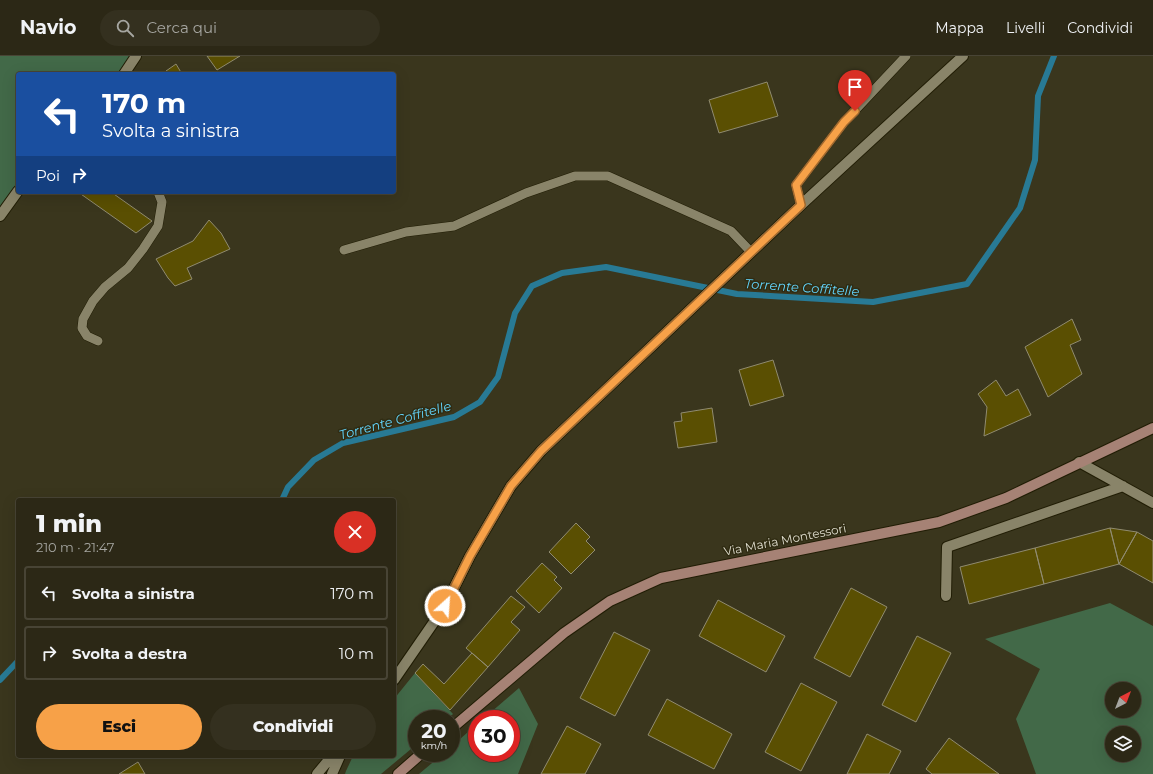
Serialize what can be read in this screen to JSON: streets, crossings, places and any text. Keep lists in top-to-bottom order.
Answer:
{
  "streets": {
    "street": ["Via Maria Montessori"]
  },
  "water": ["Torrente Coffitelle"],
  "north": "top right",
  "page": {
    "header": "Navio",
    "search": "Cerca qui",
    "nav": ["Mappa", "Livelli", "Condividi"],
    "turn": ["170 m", "Svolta a sinistra"],
    "then": "Poi",
    "heading": ["1 min", "210 m · 21:47"],
    "list": [
      {
        "name": "Svolta a sinistra",
        "value": "170 m"
      },
      {
        "name": "Svolta a destra",
        "value": "10 m"
      }
    ],
    "buttons": ["Esci", "Condividi"],
    "speed": "20 km/h",
    "limit": "30"
  }
}
